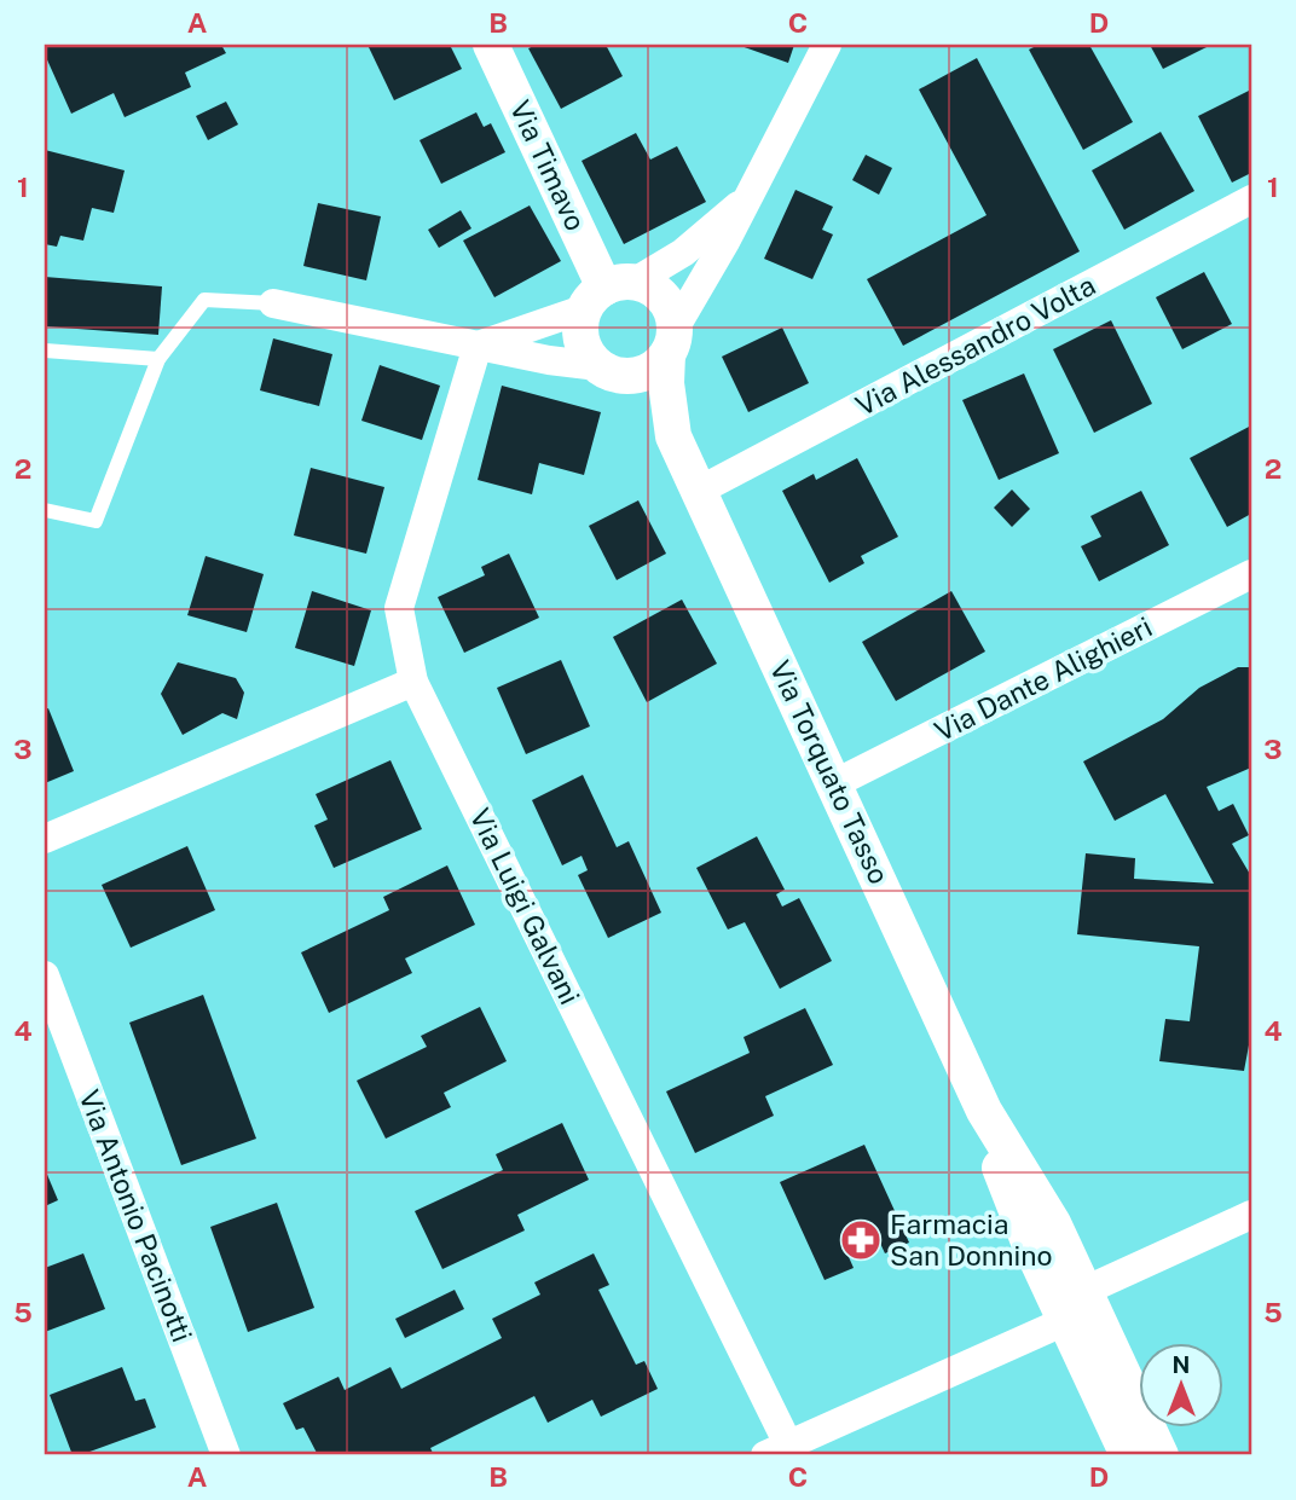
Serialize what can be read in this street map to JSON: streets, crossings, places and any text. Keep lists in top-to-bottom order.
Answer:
{
  "streets": {
    "street": [
      "Via Timavo",
      "Via Alessandro Volta",
      "Via Dante Alighieri",
      "Via Torquato Tasso",
      "Via Luigi Galvani",
      "Via Antonio Pacinotti"
    ]
  },
  "crossings": [
    ["Via Timavo", "Via Torquato Tasso"],
    ["Via Alessandro Volta", "Via Torquato Tasso"],
    ["Via Dante Alighieri", "Via Torquato Tasso"]
  ],
  "places": {
    "pharmacy": ["Farmacia San Donnino"]
  },
  "north": "top",
  "grid": {
    "columns": [
      "A",
      "B",
      "C",
      "D"
    ],
    "rows": [
      "1",
      "2",
      "3",
      "4",
      "5"
    ]
  }
}
